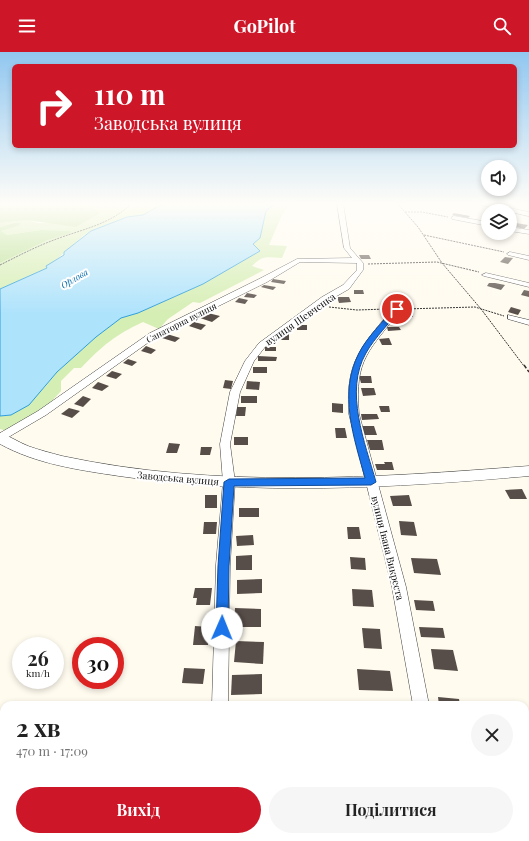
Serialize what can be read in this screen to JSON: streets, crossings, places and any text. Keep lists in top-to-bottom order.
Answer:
{
  "streets": {
    "street": [
      "вулиця Шевченка",
      "Санаторна вулиця",
      "Заводська вулиця",
      "вулиця Івана Викреста"
    ]
  },
  "crossings": [
    ["вулиця Шевченка", "Санаторна вулиця"],
    ["вулиця Шевченка", "Заводська вулиця"],
    ["Санаторна вулиця", "Заводська вулиця"],
    ["Заводська вулиця", "вулиця Івана Викреста"]
  ],
  "water": ["Орлова"],
  "page": {
    "header": "GoPilot",
    "turn": ["110 m", "Заводська вулиця"],
    "speed": "26 km/h",
    "limit": "30",
    "heading": ["2 хв", "470 m · 17:09"],
    "buttons": ["Вихід", "Поділитися"]
  }
}
